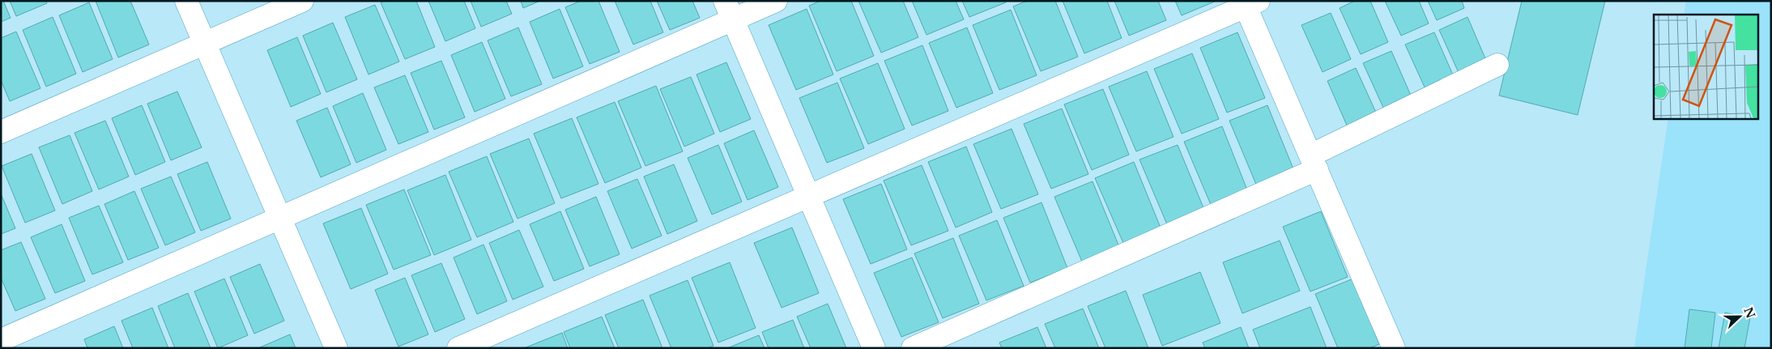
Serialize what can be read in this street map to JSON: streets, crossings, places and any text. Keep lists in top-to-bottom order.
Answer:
{
  "north": "right"
}
